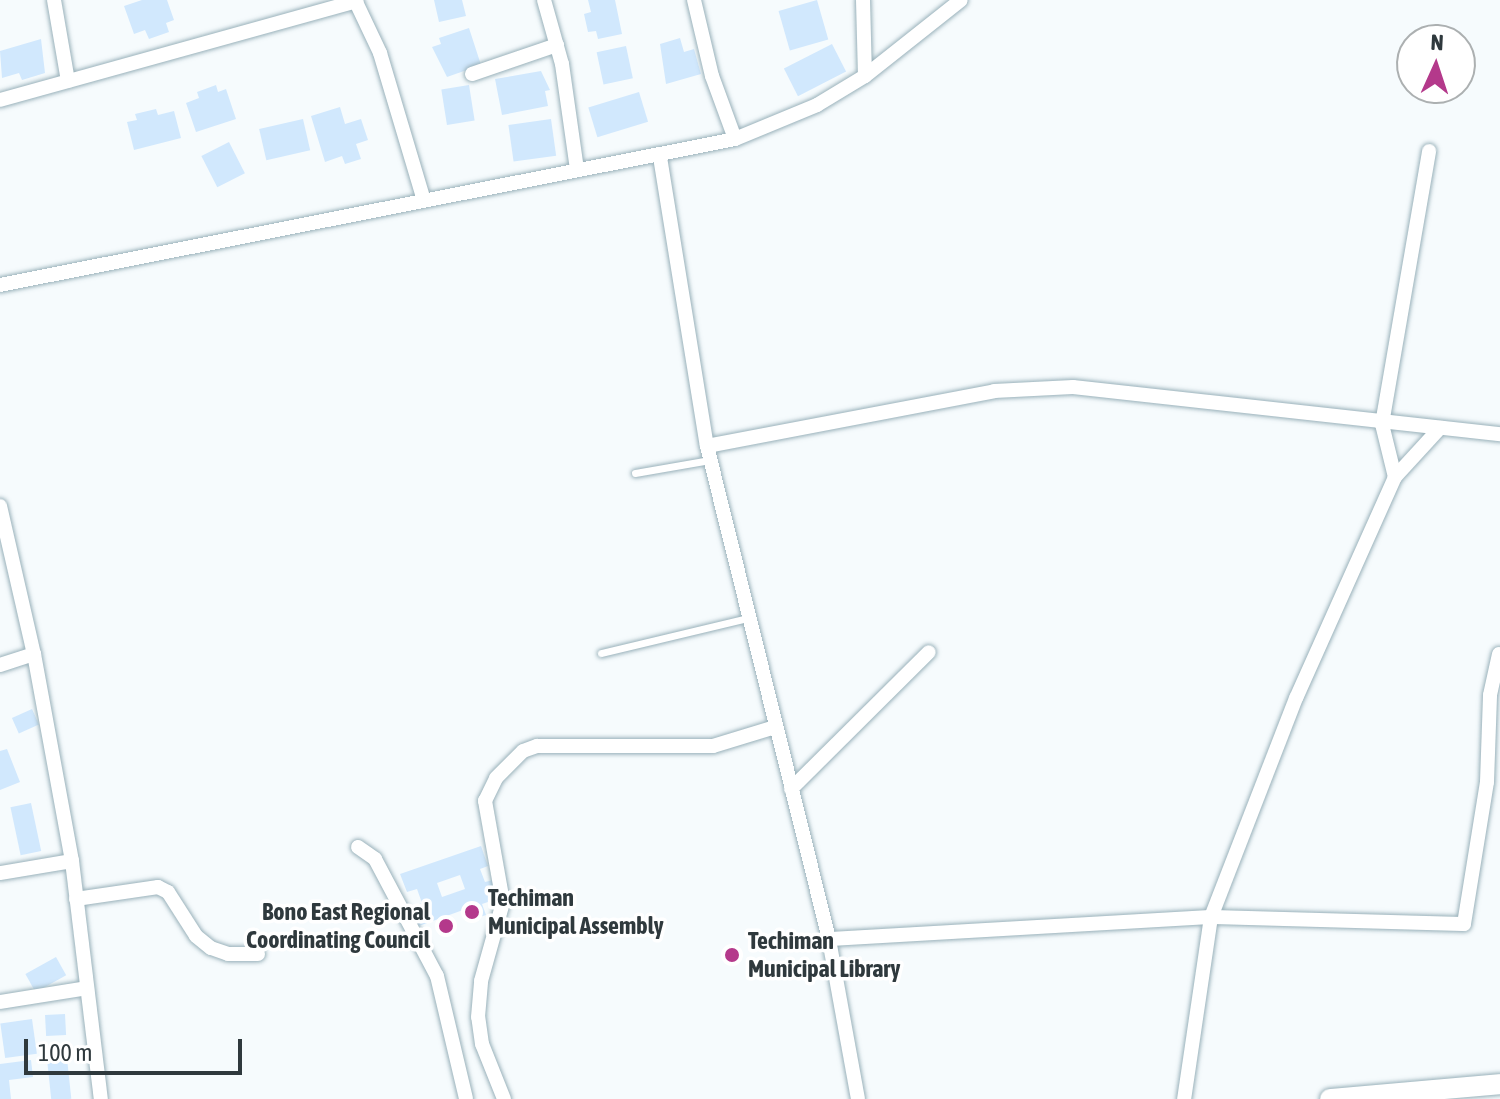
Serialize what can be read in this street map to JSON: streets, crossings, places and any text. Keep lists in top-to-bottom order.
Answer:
{
  "places": ["Techiman Municipal Assembly", "Bono East Regional Coordinating Council", "Techiman Municipal Library"],
  "scale_bar": "100 m",
  "north": "top"
}
